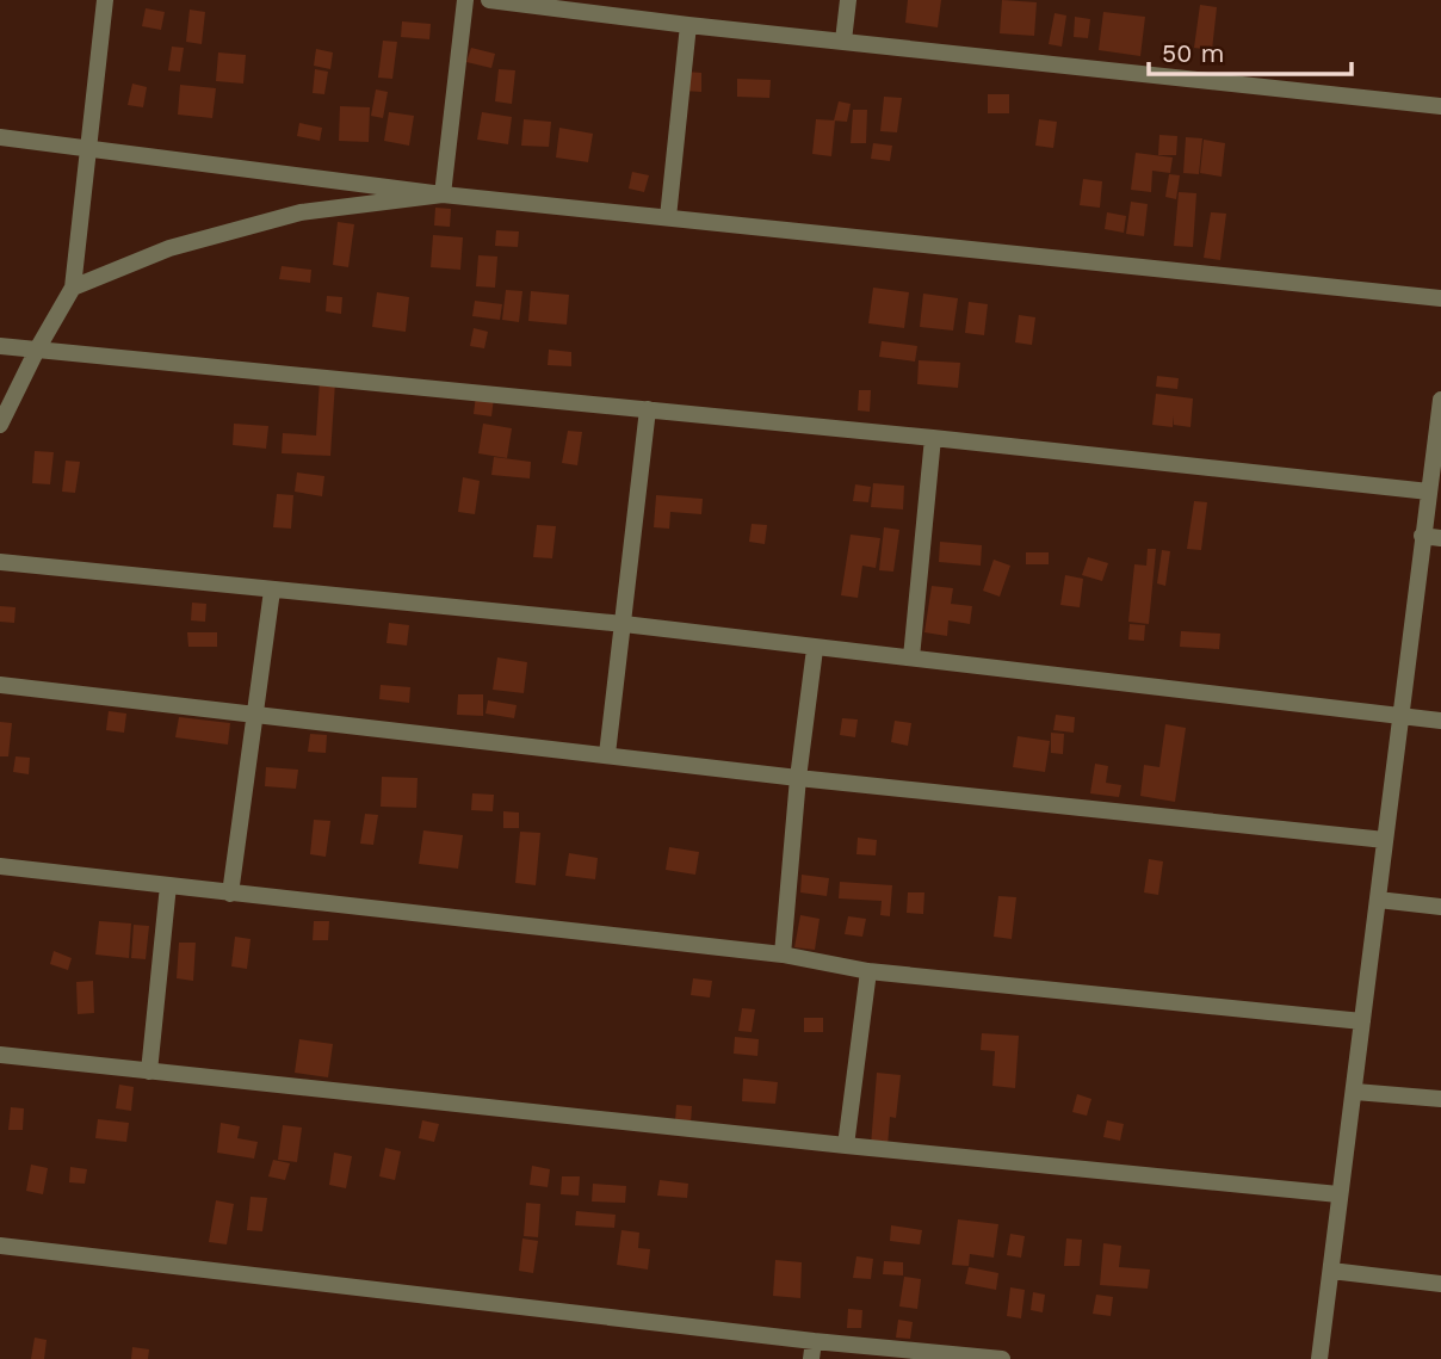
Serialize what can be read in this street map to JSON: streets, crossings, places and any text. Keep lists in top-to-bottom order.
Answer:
{
  "scale_bar": "50 m"
}
